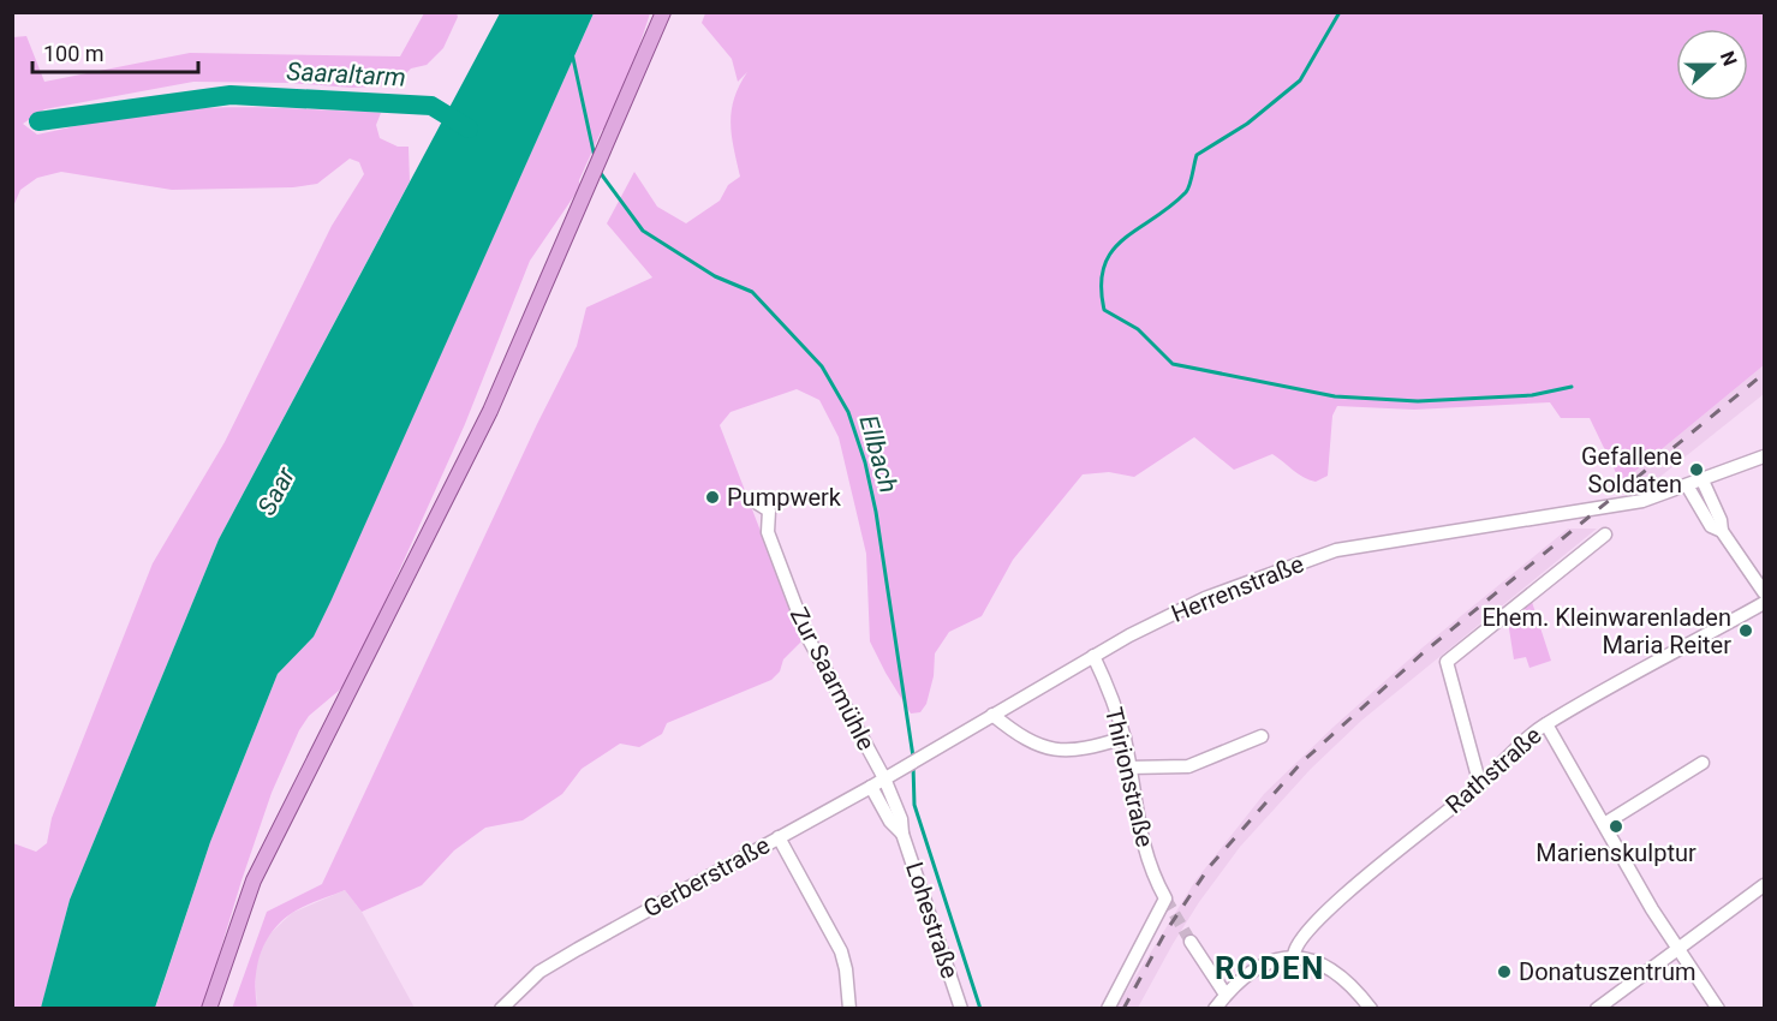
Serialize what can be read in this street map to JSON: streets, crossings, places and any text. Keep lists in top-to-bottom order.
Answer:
{
  "streets": {
    "street": [
      "Herrenstraße",
      "Zur Saarmühle",
      "Rathstraße",
      "Thirionstraße",
      "Gerberstraße",
      "Lohestraße"
    ]
  },
  "crossings": [
    ["Herrenstraße", "Thirionstraße"],
    ["Herrenstraße", "Gerberstraße"],
    ["Zur Saarmühle", "Gerberstraße"],
    ["Zur Saarmühle", "Lohestraße"],
    ["Gerberstraße", "Lohestraße"]
  ],
  "districts": ["RODEN"],
  "water": ["Saaraltarm", "Ellbach", "Saar"],
  "places": [
    "Gefallene Soldaten",
    "Pumpwerk",
    "Ehem. Kleinwarenladen Maria Reiter",
    "Marienskulptur",
    "Donatuszentrum"
  ],
  "scale_bar": "100 m",
  "north": "right"
}
